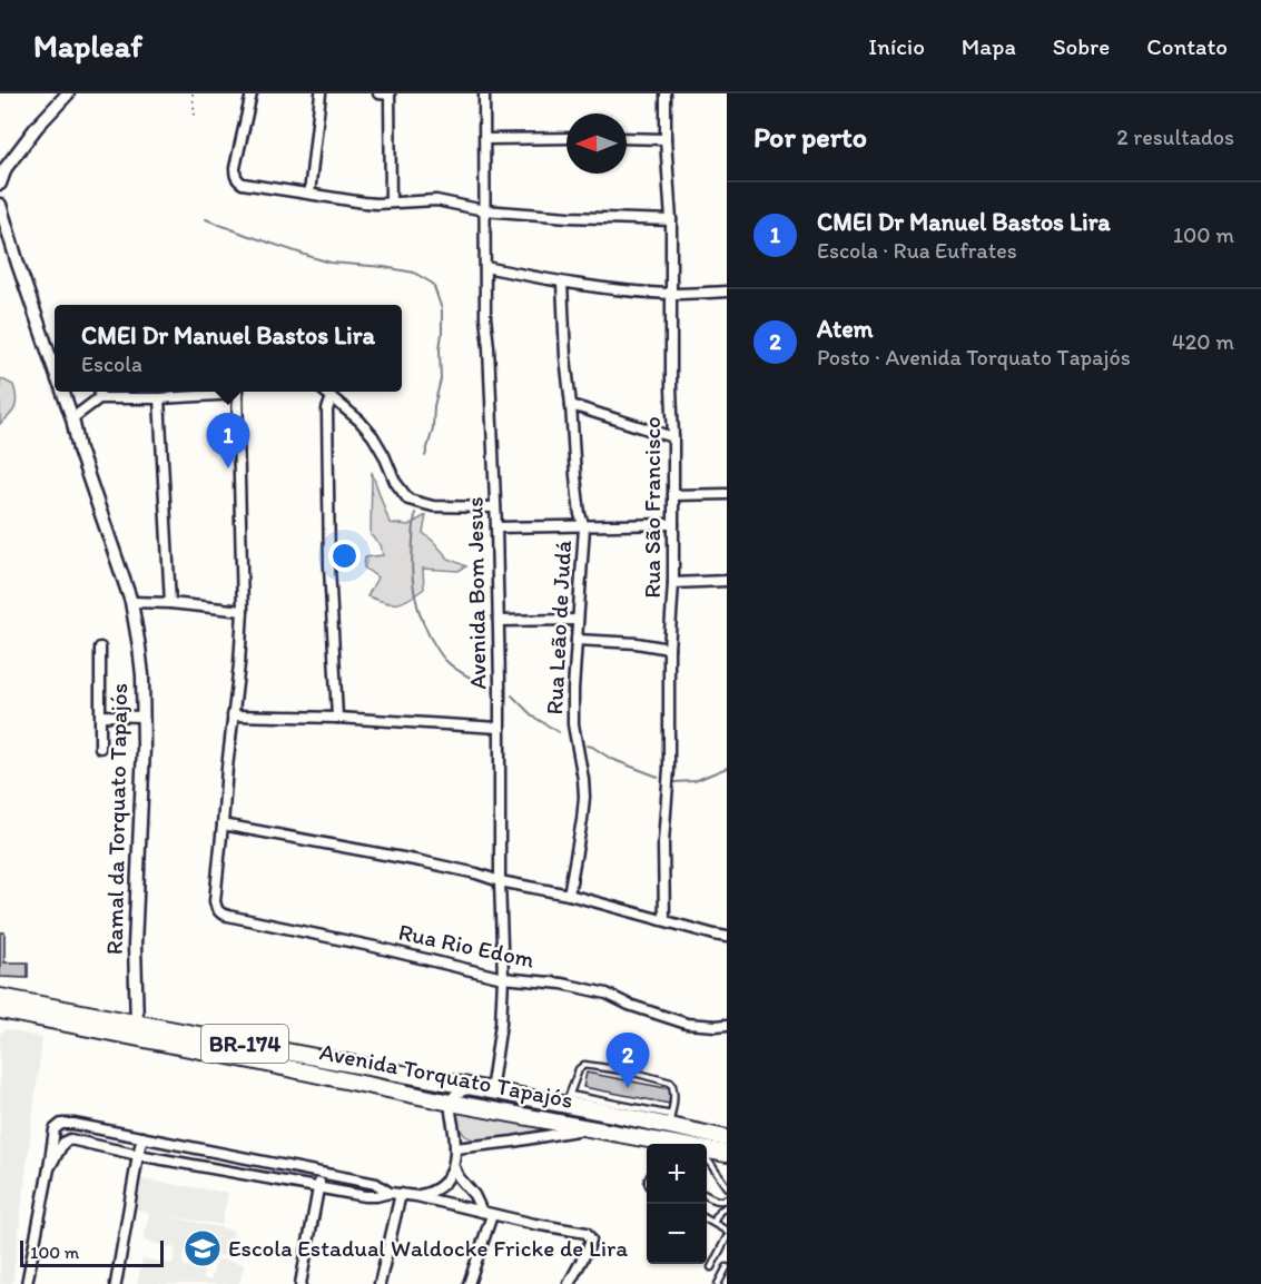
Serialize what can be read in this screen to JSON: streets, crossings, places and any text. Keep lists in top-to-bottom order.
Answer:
{
  "streets": {
    "highway": ["BR-174", "Avenida Torquato Tapajós"],
    "street": [
      "Rua São Francisco",
      "Avenida Bom Jesus",
      "Rua Leão de Judá",
      "Ramal da Torquato Tapajós",
      "Rua Rio Edom"
    ]
  },
  "crossings": [
    ["Avenida Bom Jesus", "Rua Rio Edom"],
    ["Avenida Bom Jesus", "Avenida Torquato Tapajós"],
    ["Ramal da Torquato Tapajós", "Avenida Torquato Tapajós"]
  ],
  "places": {
    "school or university": ["Escola Estadual Waldocke Fricke de Lira"]
  },
  "scale_bar": "100 m",
  "north": "left",
  "page": {
    "header": "Mapleaf",
    "nav": [
      "Início",
      "Mapa",
      "Sobre",
      "Contato"
    ],
    "heading": ["Por perto", "2 resultados"],
    "list": [
      {
        "mark": "1",
        "name": "CMEI Dr Manuel Bastos Lira",
        "note": "Escola · Rua Eufrates",
        "value": "100 m"
      },
      {
        "mark": "2",
        "name": "Atem",
        "note": "Posto · Avenida Torquato Tapajós",
        "value": "420 m"
      }
    ],
    "popup": ["CMEI Dr Manuel Bastos Lira", "Escola"],
    "pins": ["1", "2"],
    "map_buttons": ["+", "−"],
    "scale": "100 m"
  }
}
